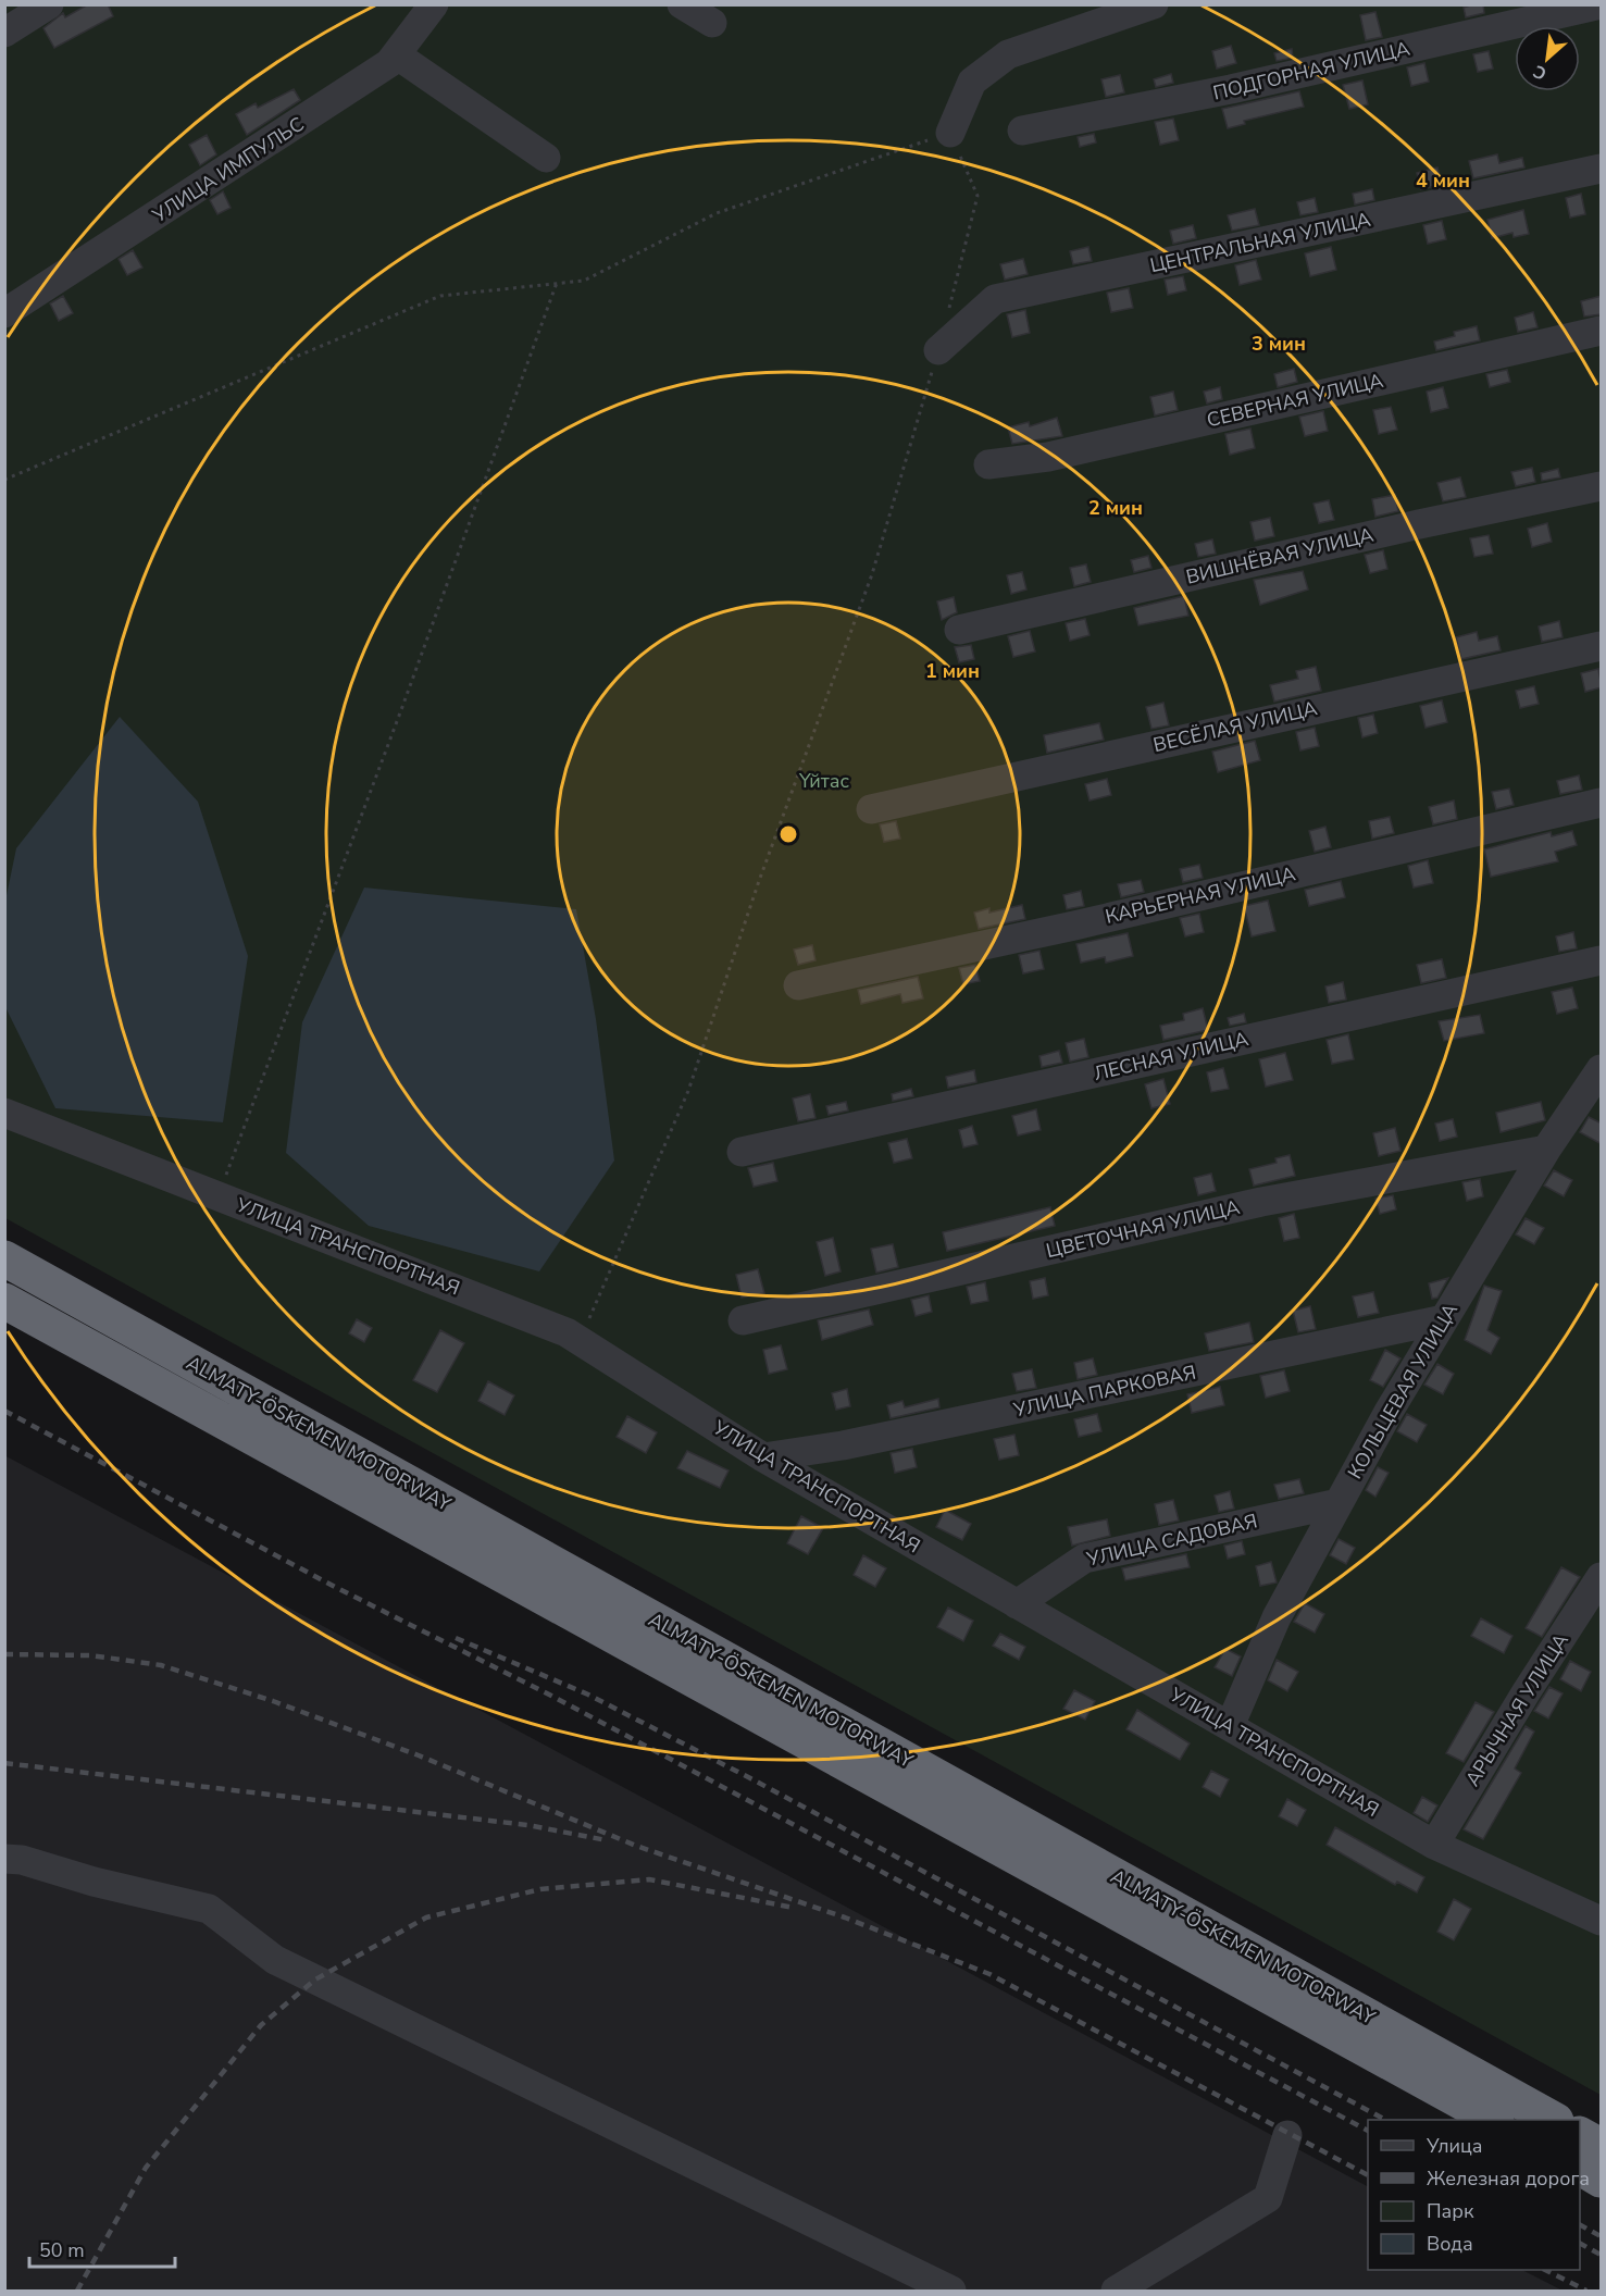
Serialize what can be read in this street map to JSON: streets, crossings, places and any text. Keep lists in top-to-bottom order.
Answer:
{
  "streets": {
    "highway": ["ALMATY-ÖSKEMEN MOTORWAY"],
    "street": [
      "ПОДГОРНАЯ УЛИЦА",
      "УЛИЦА ИМПУЛЬС",
      "ЦЕНТРАЛЬНАЯ УЛИЦА",
      "СЕВЕРНАЯ УЛИЦА",
      "ВИШНЁВАЯ УЛИЦА",
      "ВЕСЁЛАЯ УЛИЦА",
      "КАРЬЕРНАЯ УЛИЦА",
      "ЛЕСНАЯ УЛИЦА",
      "ЦВЕТОЧНАЯ УЛИЦА",
      "УЛИЦА ТРАНСПОРТНАЯ",
      "УЛИЦА ПАРКОВАЯ",
      "КОЛЬЦЕВАЯ УЛИЦА",
      "УЛИЦА САДОВАЯ",
      "АРЫЧНАЯ УЛИЦА"
    ]
  },
  "crossings": [
    ["ЦВЕТОЧНАЯ УЛИЦА", "КОЛЬЦЕВАЯ УЛИЦА"],
    ["УЛИЦА ТРАНСПОРТНАЯ", "УЛИЦА ПАРКОВАЯ"],
    ["УЛИЦА ТРАНСПОРТНАЯ", "КОЛЬЦЕВАЯ УЛИЦА"],
    ["УЛИЦА ТРАНСПОРТНАЯ", "УЛИЦА САДОВАЯ"],
    ["УЛИЦА ТРАНСПОРТНАЯ", "АРЫЧНАЯ УЛИЦА"],
    ["УЛИЦА ПАРКОВАЯ", "КОЛЬЦЕВАЯ УЛИЦА"],
    ["КОЛЬЦЕВАЯ УЛИЦА", "УЛИЦА САДОВАЯ"]
  ],
  "parks": ["Үйтас"],
  "legend": [
    "Улица",
    "Железная дорога",
    "Парк",
    "Вода"
  ],
  "scale_bar": "50 m",
  "north": "bottom left",
  "rings": [
    "4 мин",
    "3 мин",
    "2 мин",
    "1 мин"
  ]
}
